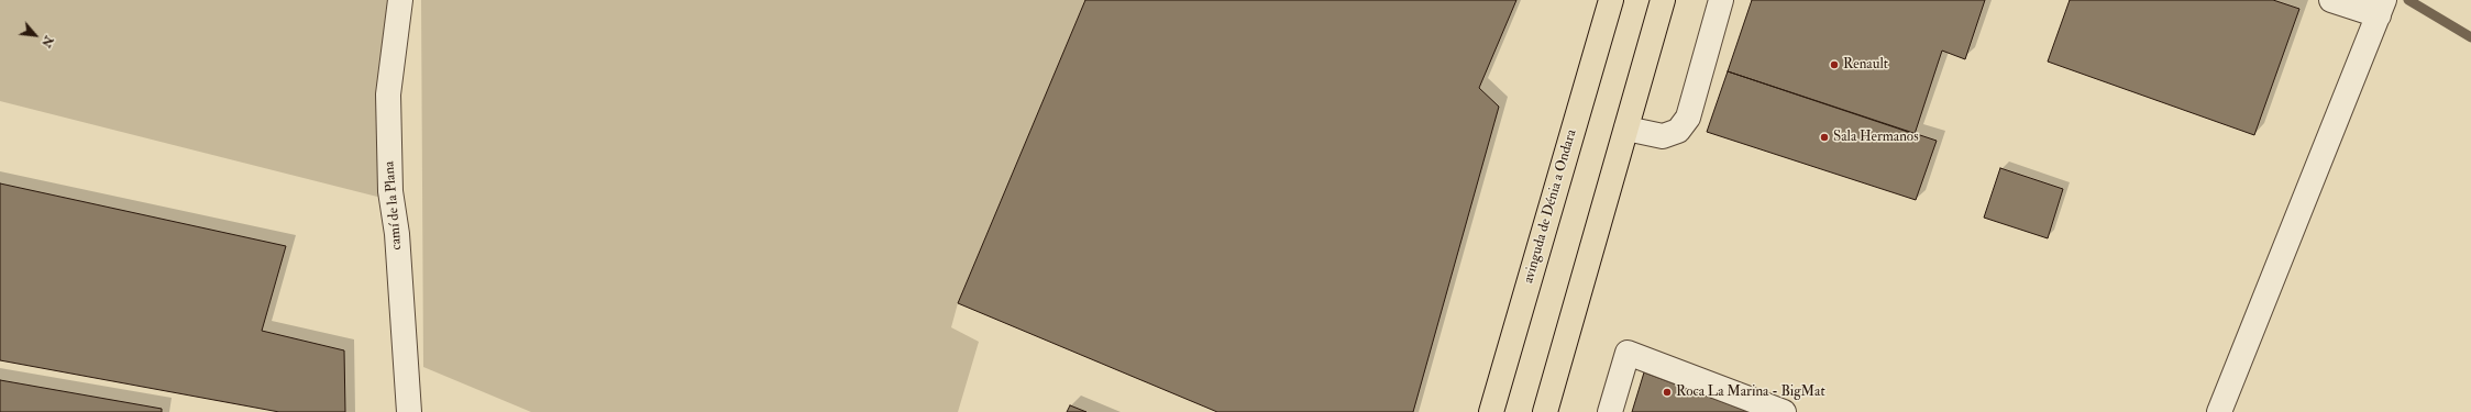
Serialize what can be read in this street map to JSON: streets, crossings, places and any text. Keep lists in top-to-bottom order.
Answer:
{
  "streets": {
    "main road": ["avinguda de Dénia a Ondara"],
    "street": ["camí de la Plana"]
  },
  "places": ["Renault", "Sala Hermanos", "Roca La Marina - BigMat"],
  "north": "bottom right"
}
